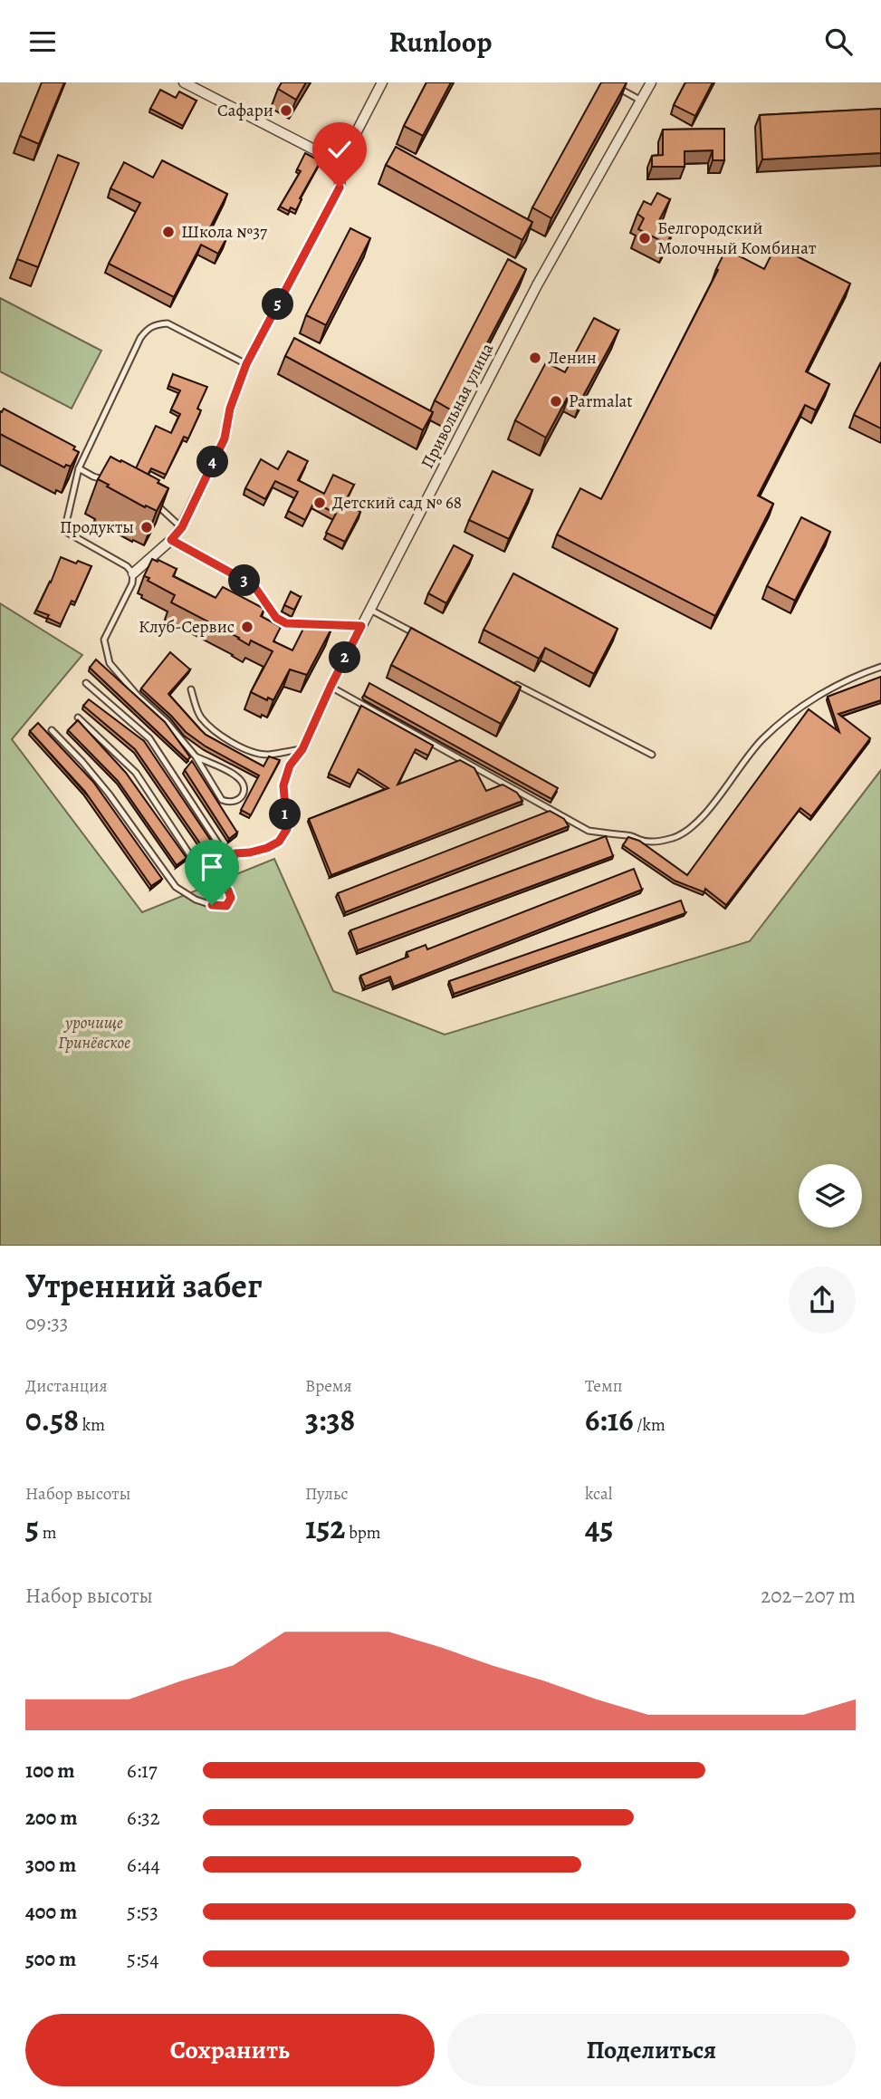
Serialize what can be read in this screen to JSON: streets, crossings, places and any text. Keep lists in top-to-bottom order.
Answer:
{
  "streets": {
    "street": ["Привольная улица"]
  },
  "parks": ["урочище Гринёвское"],
  "places": [
    "Сафари",
    "Школа №37",
    "Белгородский Молочный Комбинат",
    "Ленин",
    "Parmalat",
    "Детский сад № 68",
    "Продукты",
    "Клуб-Сервис"
  ],
  "page": {
    "header": "Runloop",
    "pins": [
      "5",
      "4",
      "3",
      "2",
      "1"
    ],
    "heading": ["Утренний забег", "09:33"],
    "stats": [
      ["Дистанция", "0.58 km"],
      ["Время", "3:38"],
      ["Темп", "6:16 /km"],
      ["Набор высоты", "5 m"],
      ["Пульс", "152 bpm"],
      ["kcal", "45"]
    ],
    "chart": ["Набор высоты", "202–207 m"],
    "list": [
      {
        "name": "100 m",
        "note": "6:17"
      },
      {
        "name": "200 m",
        "note": "6:32"
      },
      {
        "name": "300 m",
        "note": "6:44"
      },
      {
        "name": "400 m",
        "note": "5:53"
      },
      {
        "name": "500 m",
        "note": "5:54"
      }
    ],
    "buttons": ["Сохранить", "Поделиться"]
  }
}
